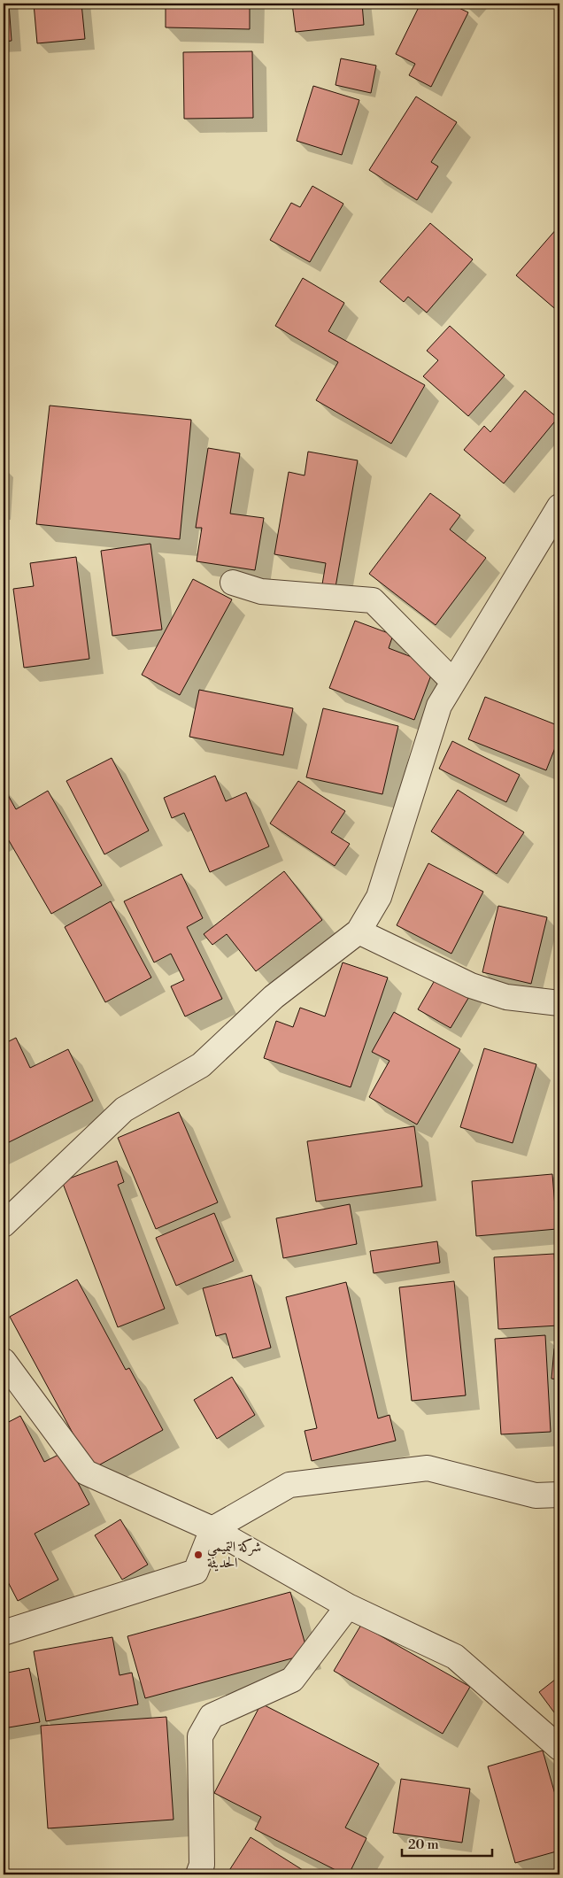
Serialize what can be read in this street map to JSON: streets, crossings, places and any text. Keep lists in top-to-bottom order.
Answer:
{
  "places": ["شركة التميمي الحديثة"],
  "scale_bar": "20 m"
}
